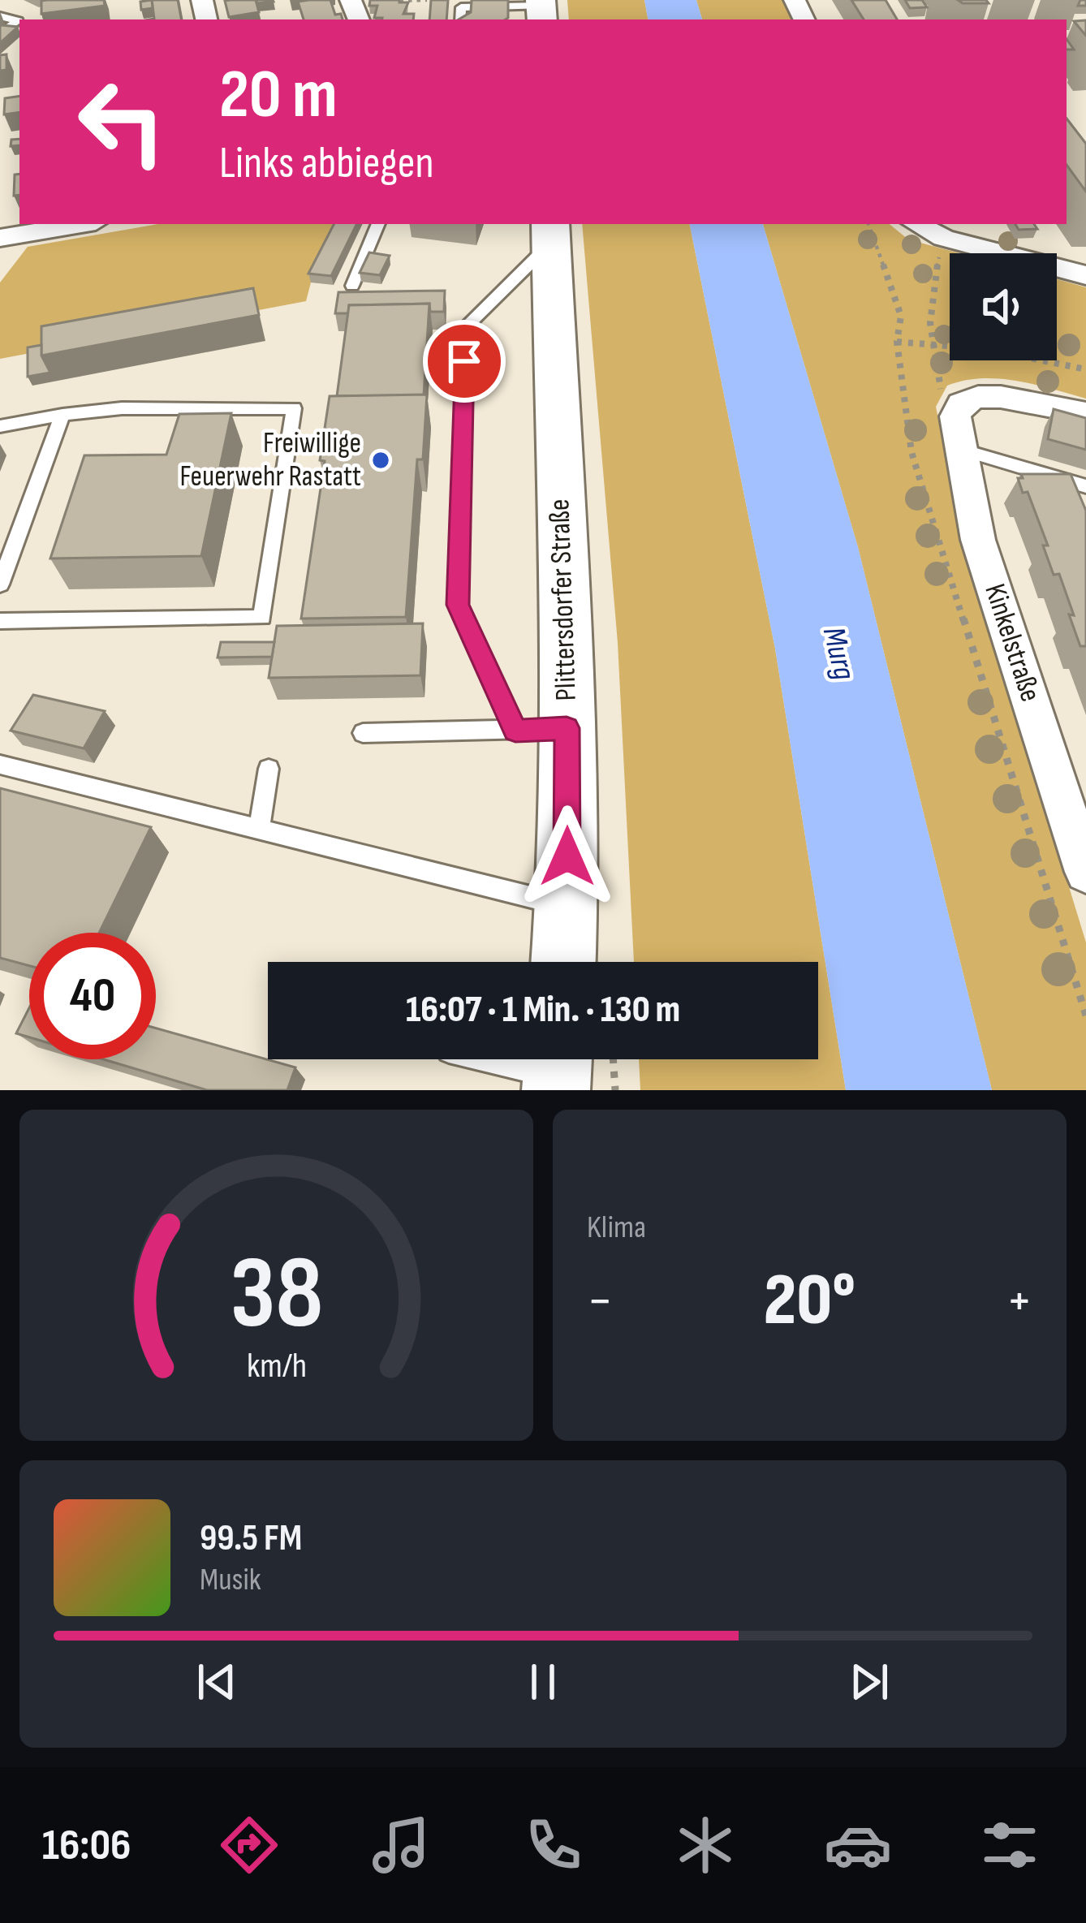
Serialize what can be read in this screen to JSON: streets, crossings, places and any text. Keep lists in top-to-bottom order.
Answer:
{
  "streets": {
    "street": ["Plittersdorfer Straße", "Kinkelstraße"]
  },
  "water": ["Murg"],
  "places": ["Freiwillige Feuerwehr Rastatt"],
  "page": {
    "turn": ["20 m", "Links abbiegen"],
    "limit": "40",
    "trip": "16:07 · 1 Min. · 130 m",
    "tile": "Klima",
    "heat": ["−", "20°", "+"],
    "song": ["99.5 FM", "Musik"],
    "tabs": "16:06",
    "gauge": ["38", "km/h"]
  }
}
